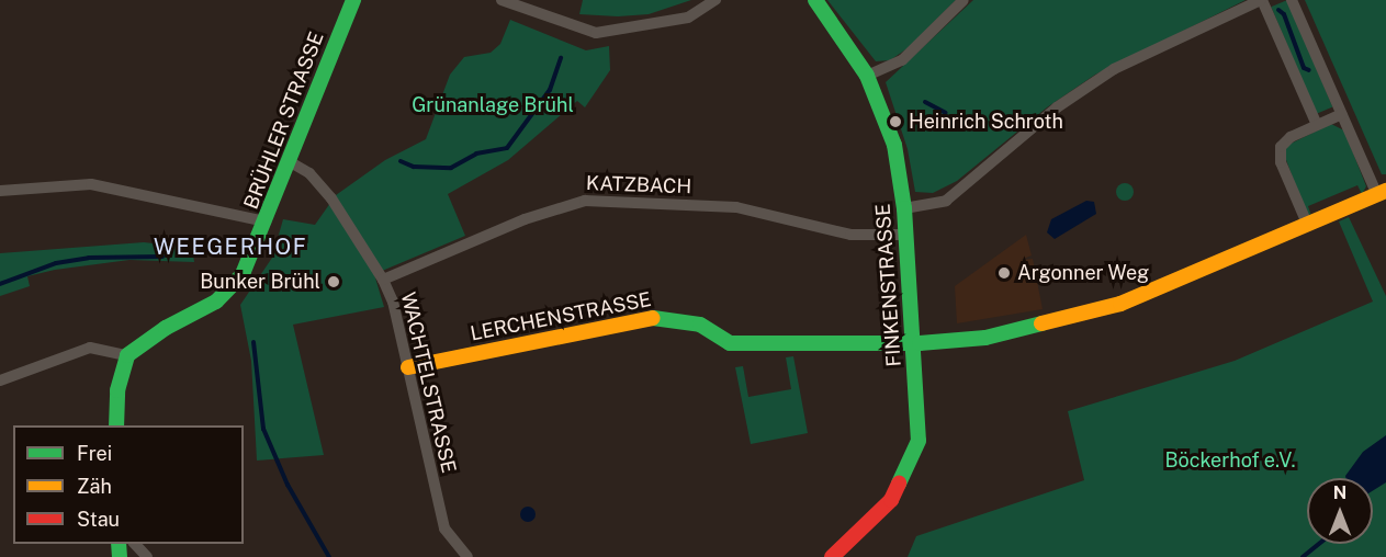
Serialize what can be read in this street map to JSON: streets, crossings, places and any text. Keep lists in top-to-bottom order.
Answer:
{
  "streets": {
    "street": [
      "BRÜHLER STRASSE",
      "KATZBACH",
      "FINKENSTRASSE",
      "LERCHENSTRASSE",
      "WACHTELSTRASSE"
    ]
  },
  "crossings": [
    ["BRÜHLER STRASSE", "WACHTELSTRASSE"],
    ["KATZBACH", "FINKENSTRASSE"],
    ["KATZBACH", "WACHTELSTRASSE"],
    ["FINKENSTRASSE", "LERCHENSTRASSE"],
    ["LERCHENSTRASSE", "WACHTELSTRASSE"]
  ],
  "districts": ["WEEGERHOF"],
  "parks": ["Grünanlage Brühl", "Böckerhof e.V."],
  "places": ["Heinrich Schroth", "Argonner Weg", "Bunker Brühl"],
  "legend": ["Frei", "Zäh", "Stau"],
  "north": "top"
}
